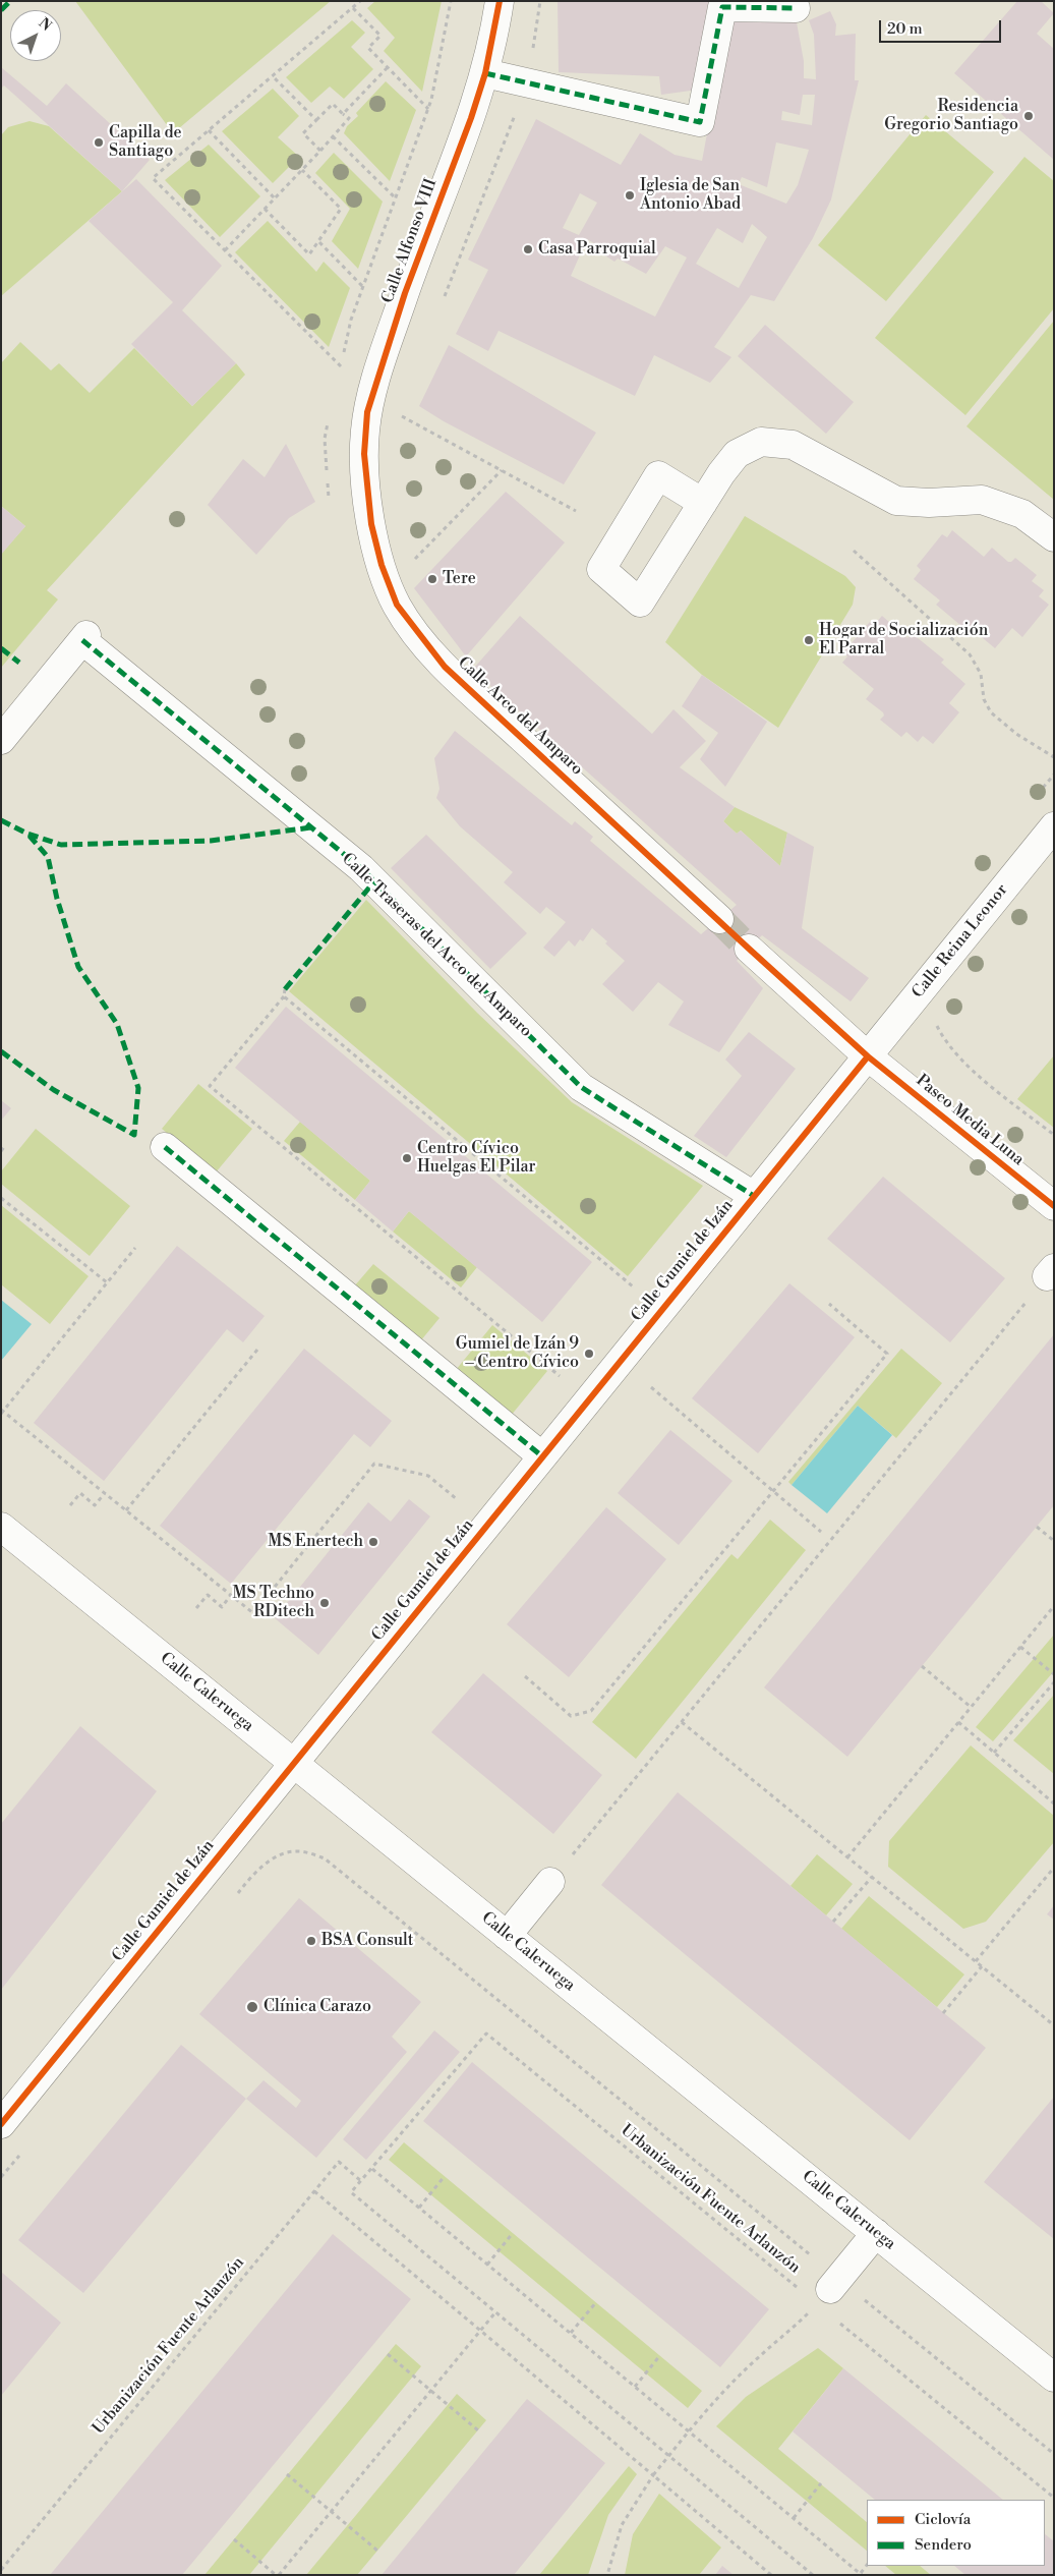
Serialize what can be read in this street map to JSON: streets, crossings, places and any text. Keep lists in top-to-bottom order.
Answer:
{
  "streets": {
    "street": [
      "Calle Alfonso VIII",
      "Calle Arco del Amparo",
      "Calle Reina Leonor",
      "Calle Traseras del Arco del Amparo",
      "Paseo Media Luna",
      "Calle Gumiel de Izán",
      "Calle Caleruega"
    ],
    "path": ["Urbanización Fuente Arlanzón"]
  },
  "crossings": [
    ["Calle Alfonso VIII", "Calle Arco del Amparo"],
    ["Calle Reina Leonor", "Paseo Media Luna"],
    ["Calle Reina Leonor", "Calle Gumiel de Izán"],
    ["Calle Traseras del Arco del Amparo", "Calle Gumiel de Izán"],
    ["Paseo Media Luna", "Calle Gumiel de Izán"],
    ["Calle Gumiel de Izán", "Calle Caleruega"]
  ],
  "places": [
    "Residencia Gregorio Santiago",
    "Capilla de Santiago",
    "Iglesia de San Antonio Abad",
    "Casa Parroquial",
    "Tere",
    "Hogar de Socialización El Parral",
    "Centro Cívico Huelgas El Pilar",
    "Gumiel de Izán 9 – Centro Cívico",
    "MS Enertech",
    "MS Techno RDitech",
    "BSA Consult",
    "Clínica Carazo"
  ],
  "legend": ["Ciclovía", "Sendero"],
  "scale_bar": "20 m",
  "north": "top right"
}
